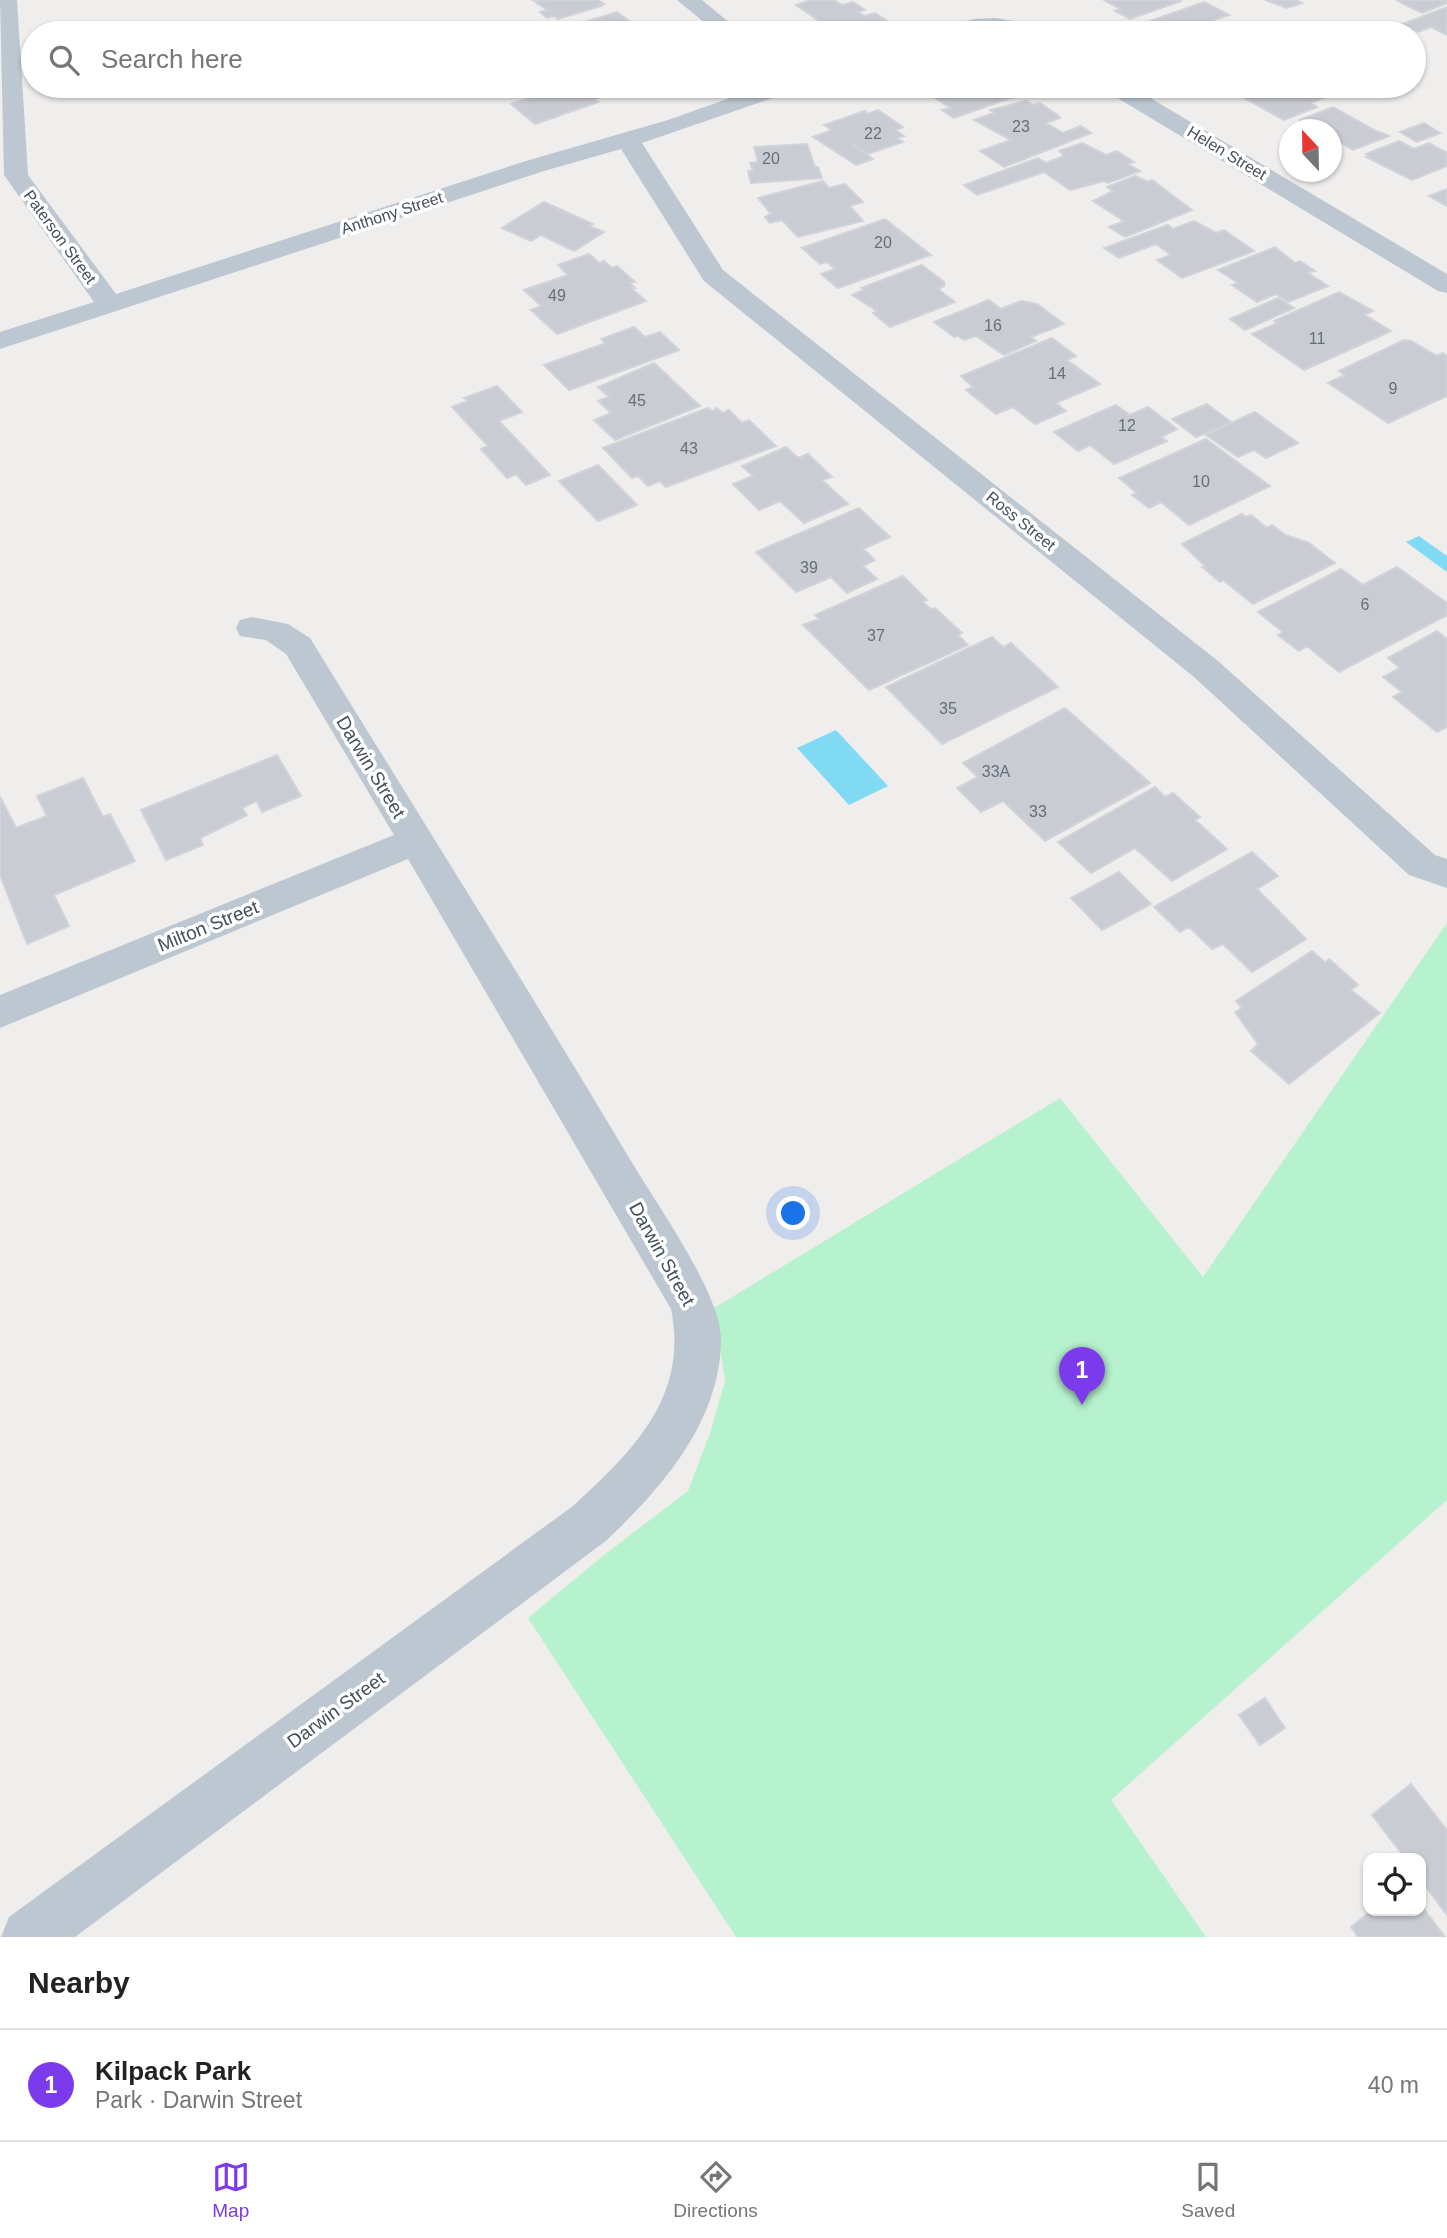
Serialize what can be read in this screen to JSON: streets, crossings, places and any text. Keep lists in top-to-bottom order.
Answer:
{
  "streets": {
    "street": [
      "Helen Street",
      "Anthony Street",
      "Paterson Street",
      "Ross Street",
      "Darwin Street",
      "Milton Street"
    ]
  },
  "crossings": [
    ["Anthony Street", "Paterson Street"],
    ["Anthony Street", "Ross Street"],
    ["Darwin Street", "Milton Street"]
  ],
  "house_numbers": [
    "23",
    "22",
    "20",
    "20",
    "49",
    "16",
    "11",
    "14",
    "9",
    "45",
    "12",
    "43",
    "10",
    "39",
    "6",
    "37",
    "35",
    "33A",
    "33"
  ],
  "north": "top",
  "page": {
    "search": "Search here",
    "pins": "1",
    "heading": "Nearby",
    "list": [
      {
        "mark": "1",
        "name": "Kilpack Park",
        "note": "Park · Darwin Street",
        "value": "40 m"
      }
    ],
    "nav": ["Map", "Directions", "Saved"]
  }
}
